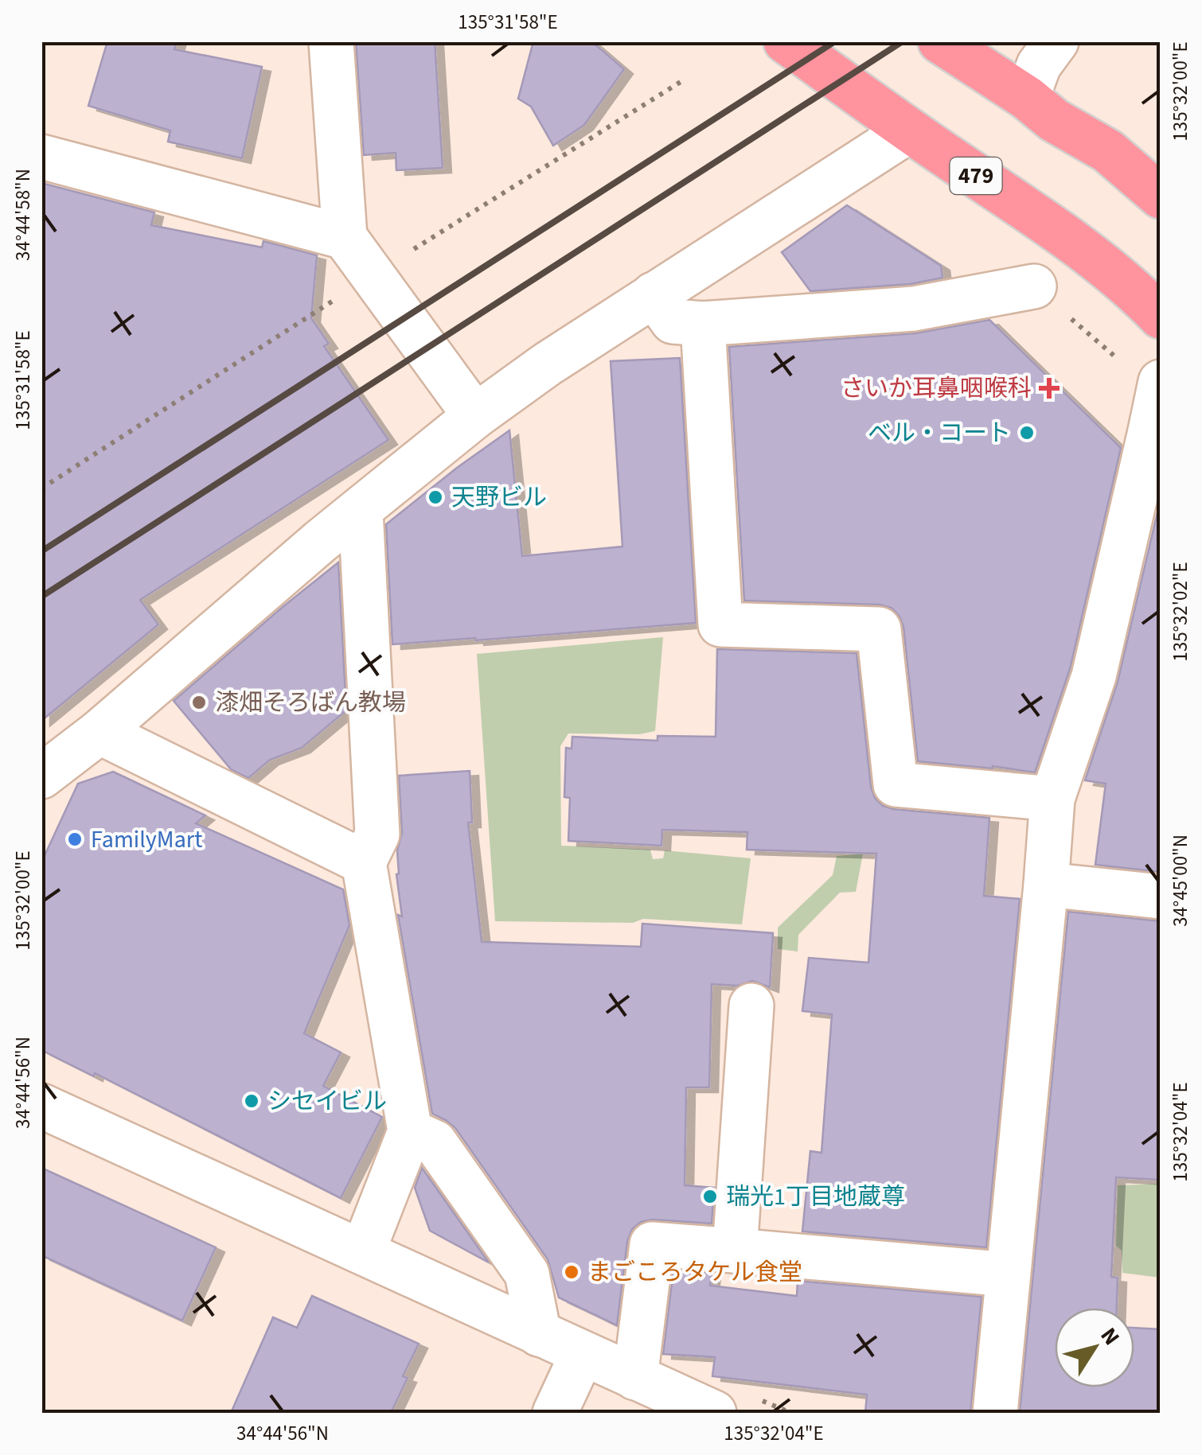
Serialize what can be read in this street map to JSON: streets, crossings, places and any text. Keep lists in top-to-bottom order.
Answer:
{
  "streets": {
    "highway": ["479"]
  },
  "places": {
    "health": ["さいか耳鼻咽喉科"],
    "other": [
      "ベル・コート",
      "天野ビル",
      "漆畑そろばん教場",
      "FamilyMart",
      "シセイビル",
      "瑞光1丁目地蔵尊",
      "まごころタケル食堂"
    ]
  },
  "north": "top right",
  "coordinates": [
    "135°31'58\"E",
    "135°32'00\"E",
    "34°44'58\"N",
    "135°32'02\"E",
    "34°45'00\"N",
    "34°44'56\"N",
    "135°32'04\"E"
  ]
}
